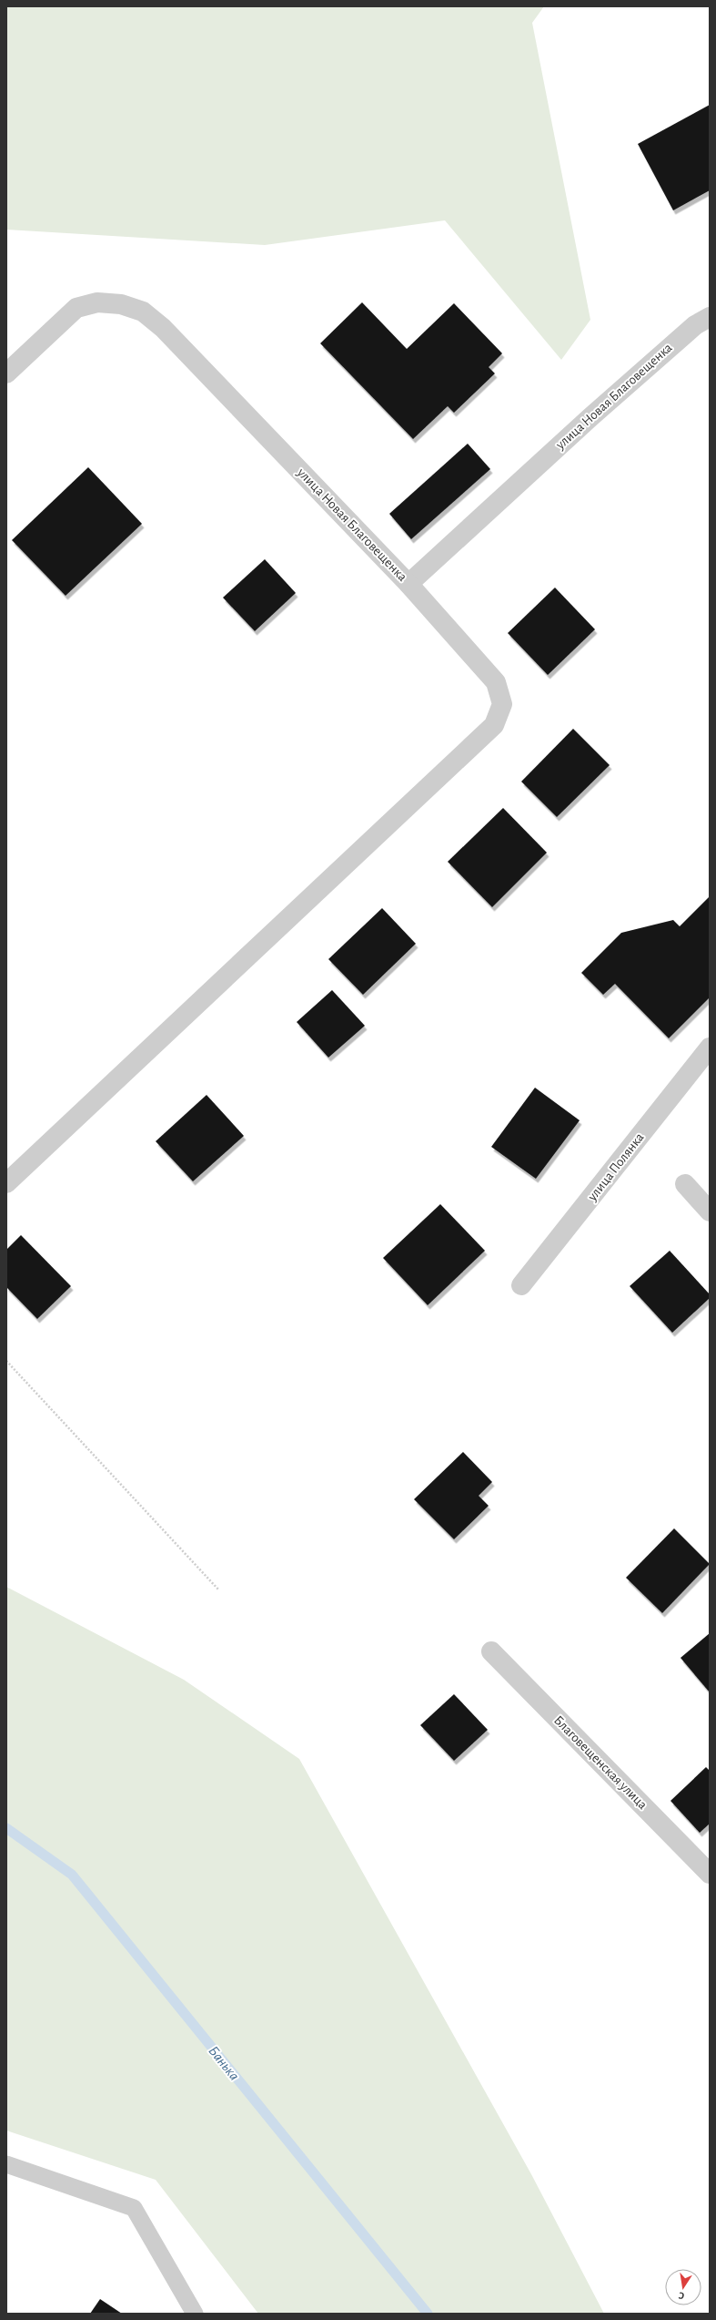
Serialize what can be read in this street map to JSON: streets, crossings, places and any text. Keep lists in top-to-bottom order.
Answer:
{
  "streets": {
    "street": ["улица Новая Благовещенка", "улица Полянка", "Благовещенская улица"]
  },
  "water": ["Банька"],
  "north": "bottom"
}
